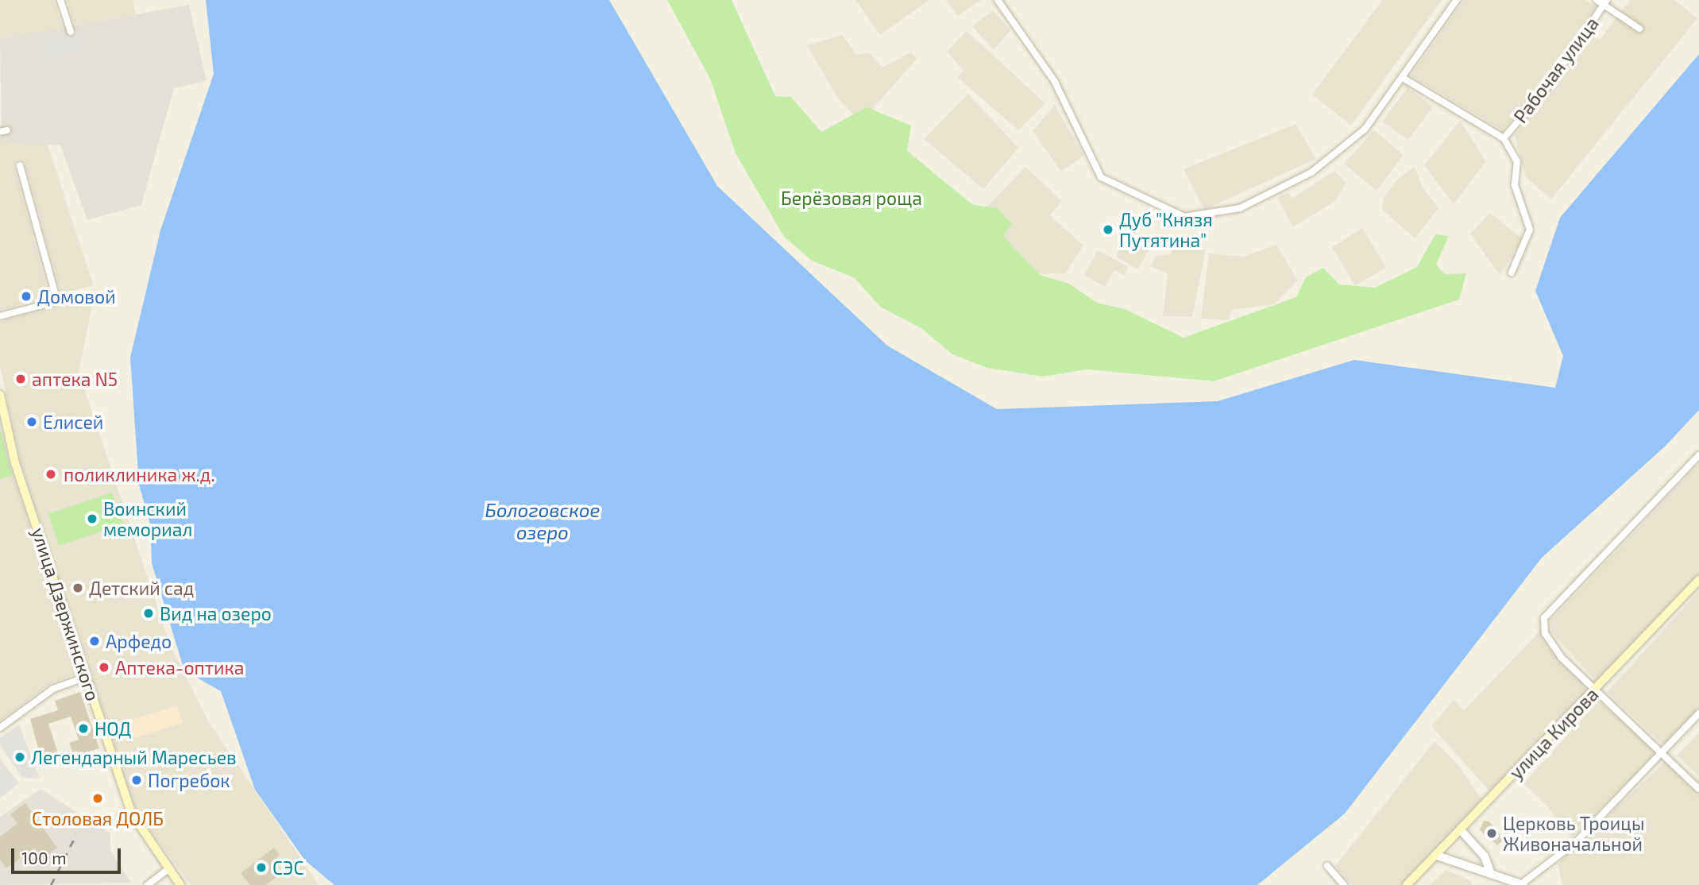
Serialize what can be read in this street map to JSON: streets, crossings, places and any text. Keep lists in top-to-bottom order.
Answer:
{
  "streets": {
    "main road": ["улица Дзержинского", "улица Кирова"],
    "street": ["Рабочая улица"]
  },
  "water": ["Бологовское озеро"],
  "parks": ["Берёзовая роща"],
  "places": [
    "Дуб \"Князя Путятина\"",
    "Домовой",
    "аптека N5",
    "Елисей",
    "поликлиника ж.д.",
    "Воинский мемориал",
    "Детский сад",
    "Вид на озеро",
    "Арфедо",
    "Аптека-оптика",
    "НОД",
    "Легендарный Маресьев",
    "Погребок",
    "Столовая ДОЛБ",
    "Церковь Троицы Живоначальной",
    "СЭС"
  ],
  "scale_bar": "100 m"
}
